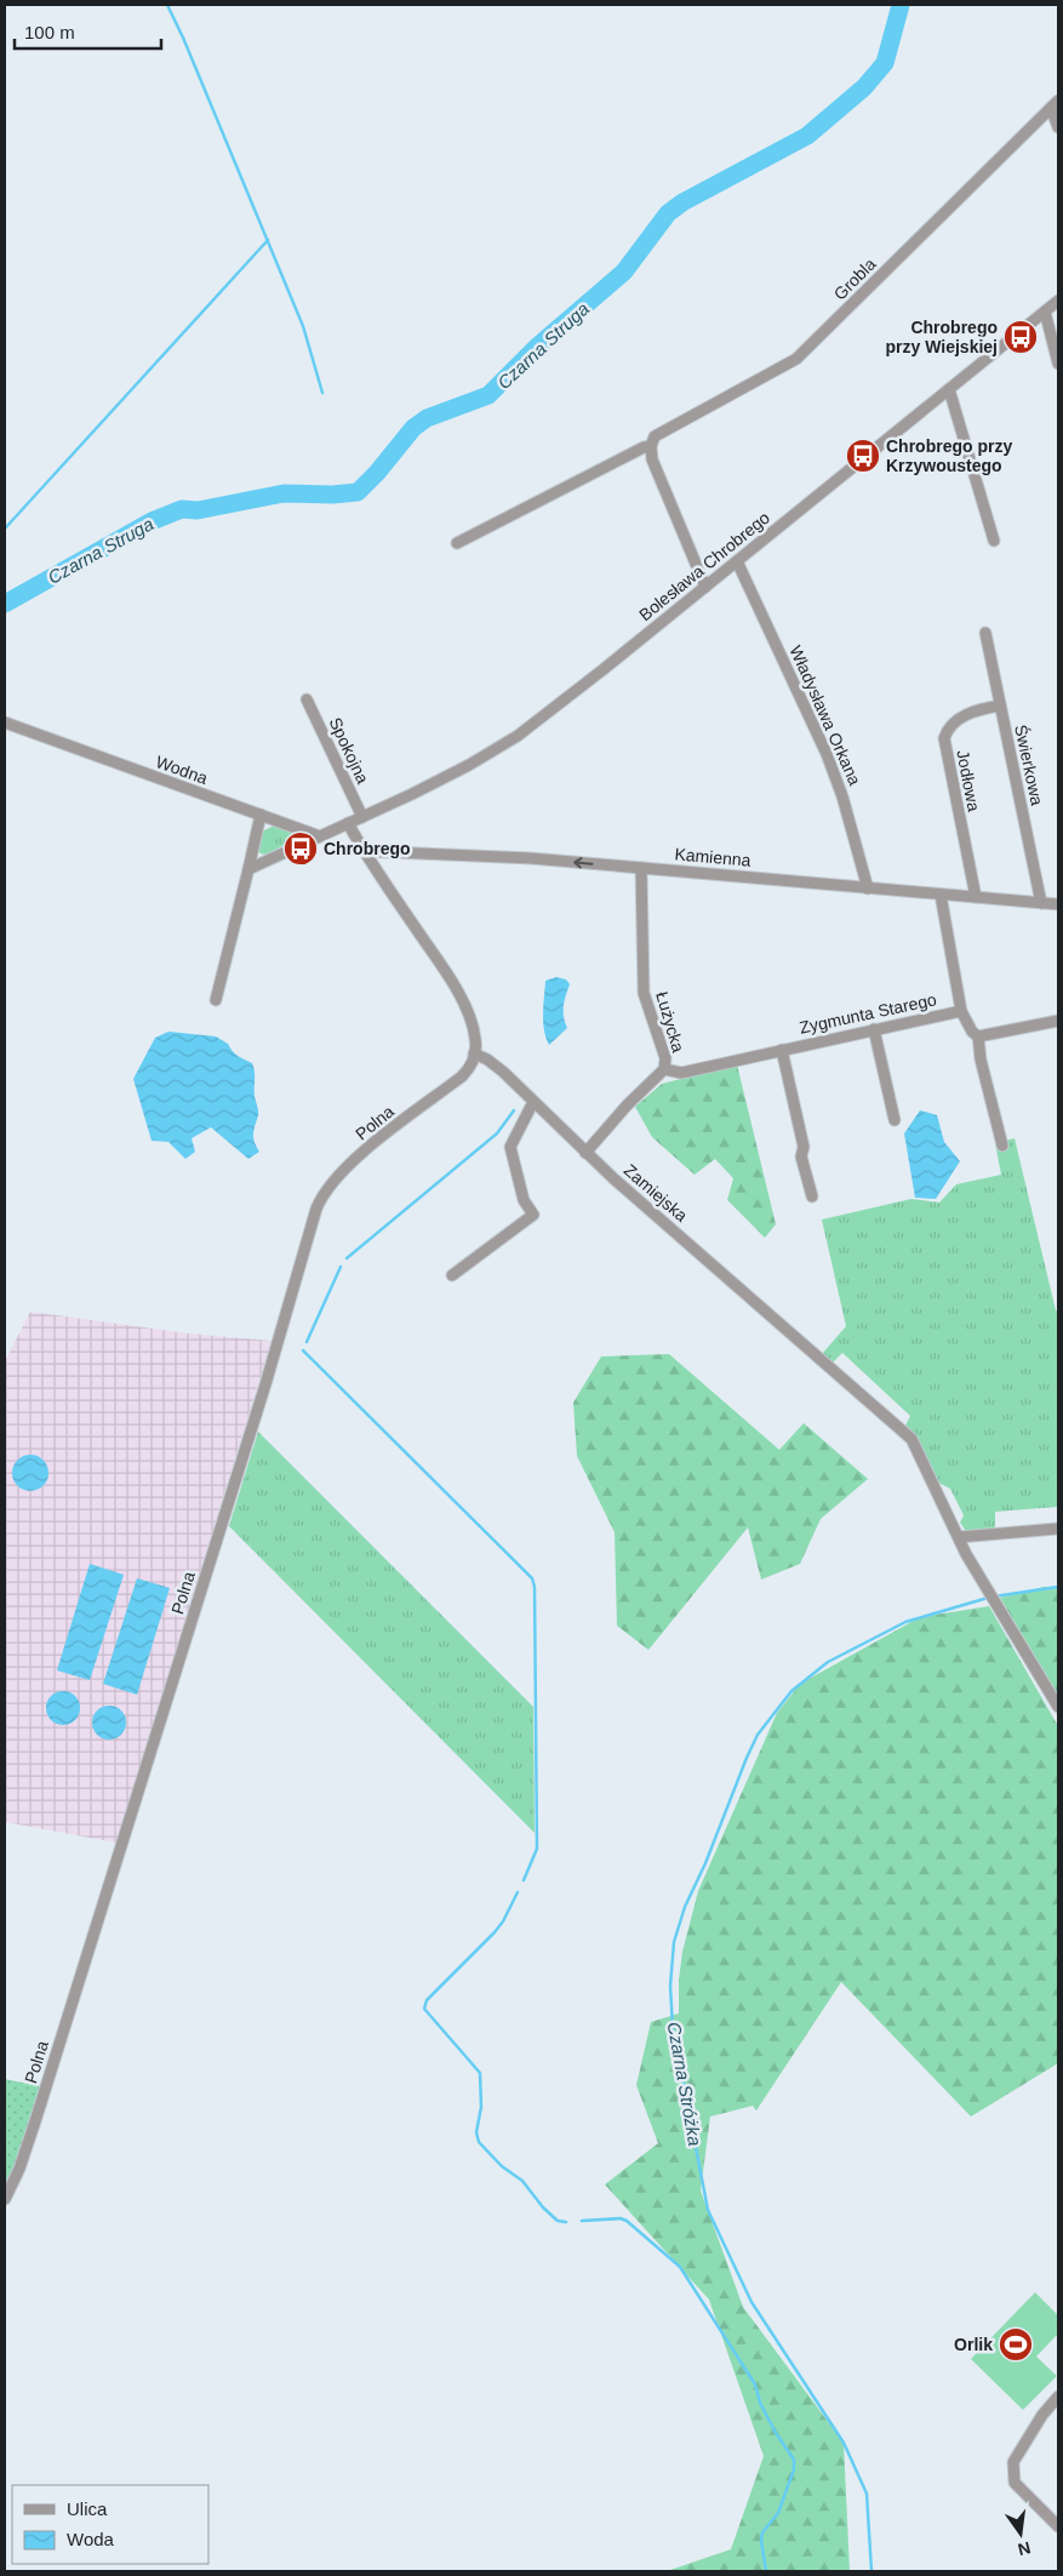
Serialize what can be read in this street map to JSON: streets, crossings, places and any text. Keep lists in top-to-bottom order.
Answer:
{
  "streets": {
    "street": [
      "Grobla",
      "Bolesława Chrobrego",
      "Władysława Orkana",
      "Spokojna",
      "Świerkowa",
      "Wodna",
      "Jodłowa",
      "Kamienna",
      "Zygmunta Starego",
      "Łużycka",
      "Polna",
      "Zamiejska"
    ]
  },
  "crossings": [
    ["Bolesława Chrobrego", "Władysława Orkana"],
    ["Bolesława Chrobrego", "Spokojna"],
    ["Władysława Orkana", "Kamienna"],
    ["Świerkowa", "Jodłowa"],
    ["Świerkowa", "Kamienna"],
    ["Jodłowa", "Kamienna"],
    ["Kamienna", "Zygmunta Starego"],
    ["Kamienna", "Łużycka"],
    ["Zygmunta Starego", "Łużycka"],
    ["Łużycka", "Zamiejska"],
    ["Polna", "Zamiejska"]
  ],
  "one_way": ["Kamienna"],
  "water": ["Czarna Struga", "Czarna Stróżka"],
  "places": {
    "bus stop": ["Chrobrego przy Wiejskiej", "Chrobrego przy Krzywoustego", "Chrobrego"],
    "sports": ["Orlik"]
  },
  "legend": ["Ulica", "Woda"],
  "scale_bar": "100 m",
  "north": "bottom"
}
